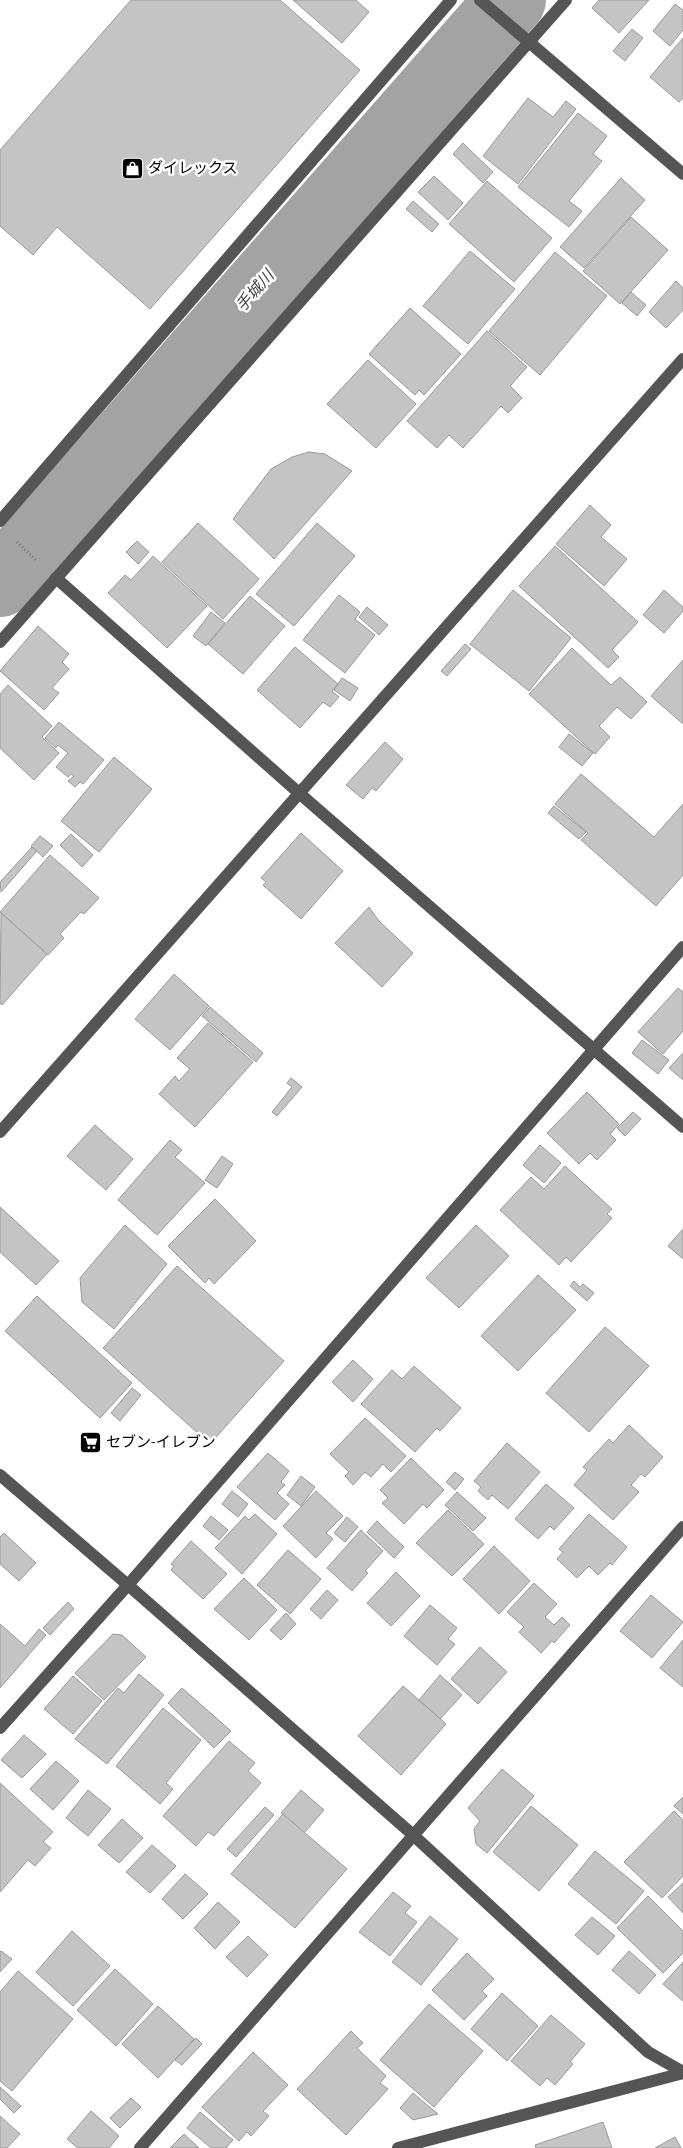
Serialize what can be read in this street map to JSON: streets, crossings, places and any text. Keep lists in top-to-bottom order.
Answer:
{
  "water": ["手城川"],
  "places": {
    "shop": ["ダイレックス"],
    "supermarket": ["セブン-イレブン"]
  }
}
